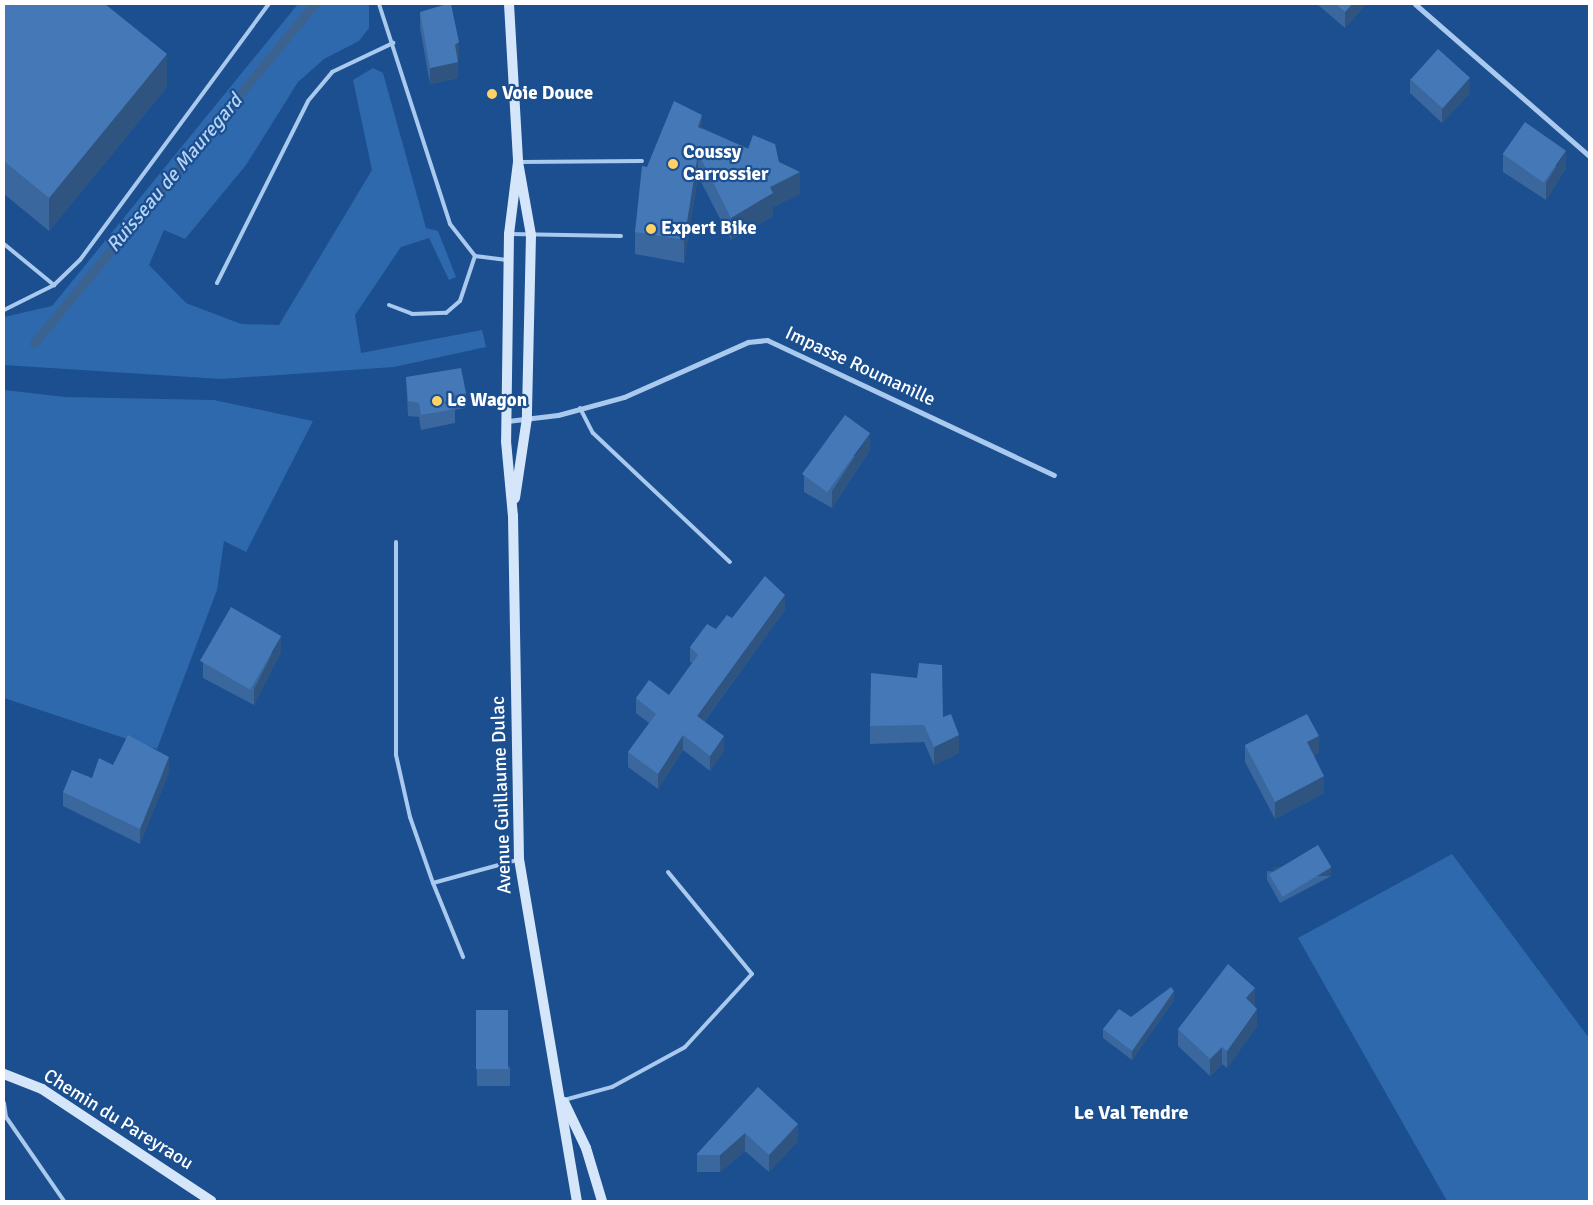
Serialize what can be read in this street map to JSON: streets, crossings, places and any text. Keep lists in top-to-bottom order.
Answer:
{
  "streets": {
    "main road": ["Avenue Guillaume Dulac", "Chemin du Pareyraou"],
    "street": ["Impasse Roumanille"]
  },
  "crossings": [
    ["Impasse Roumanille", "Avenue Guillaume Dulac"]
  ],
  "districts": ["Le Val Tendre"],
  "water": ["Ruisseau de Mauregard"],
  "places": [
    "Voie Douce",
    "Coussy Carrossier",
    "Expert Bike",
    "Le Wagon"
  ]
}
